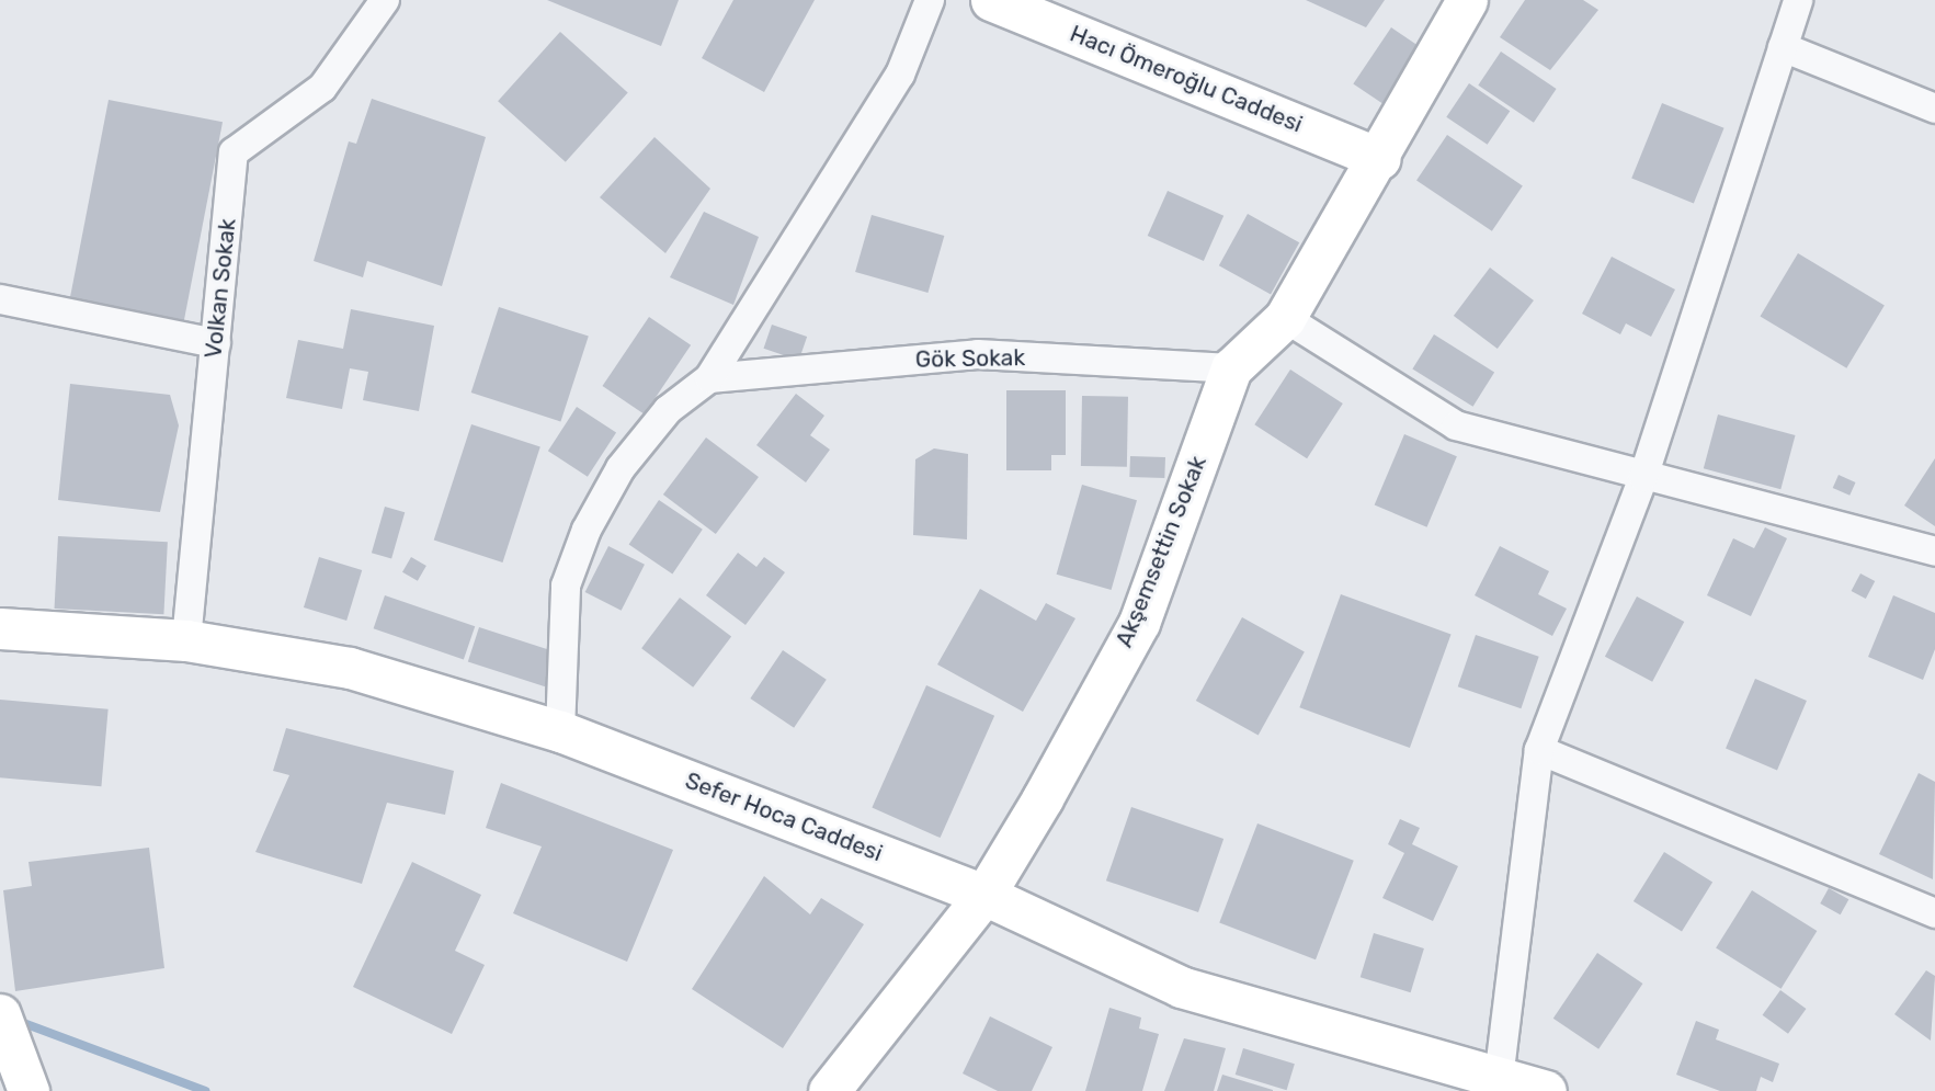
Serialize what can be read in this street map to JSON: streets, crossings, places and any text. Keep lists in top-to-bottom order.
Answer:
{
  "streets": {
    "street": [
      "Hacı Ömeroğlu Caddesi",
      "Volkan Sokak",
      "Gök Sokak",
      "Akşemsettin Sokak",
      "Sefer Hoca Caddesi"
    ]
  },
  "crossings": [
    ["Hacı Ömeroğlu Caddesi", "Akşemsettin Sokak"],
    ["Volkan Sokak", "Sefer Hoca Caddesi"],
    ["Gök Sokak", "Akşemsettin Sokak"],
    ["Akşemsettin Sokak", "Sefer Hoca Caddesi"]
  ]
}
